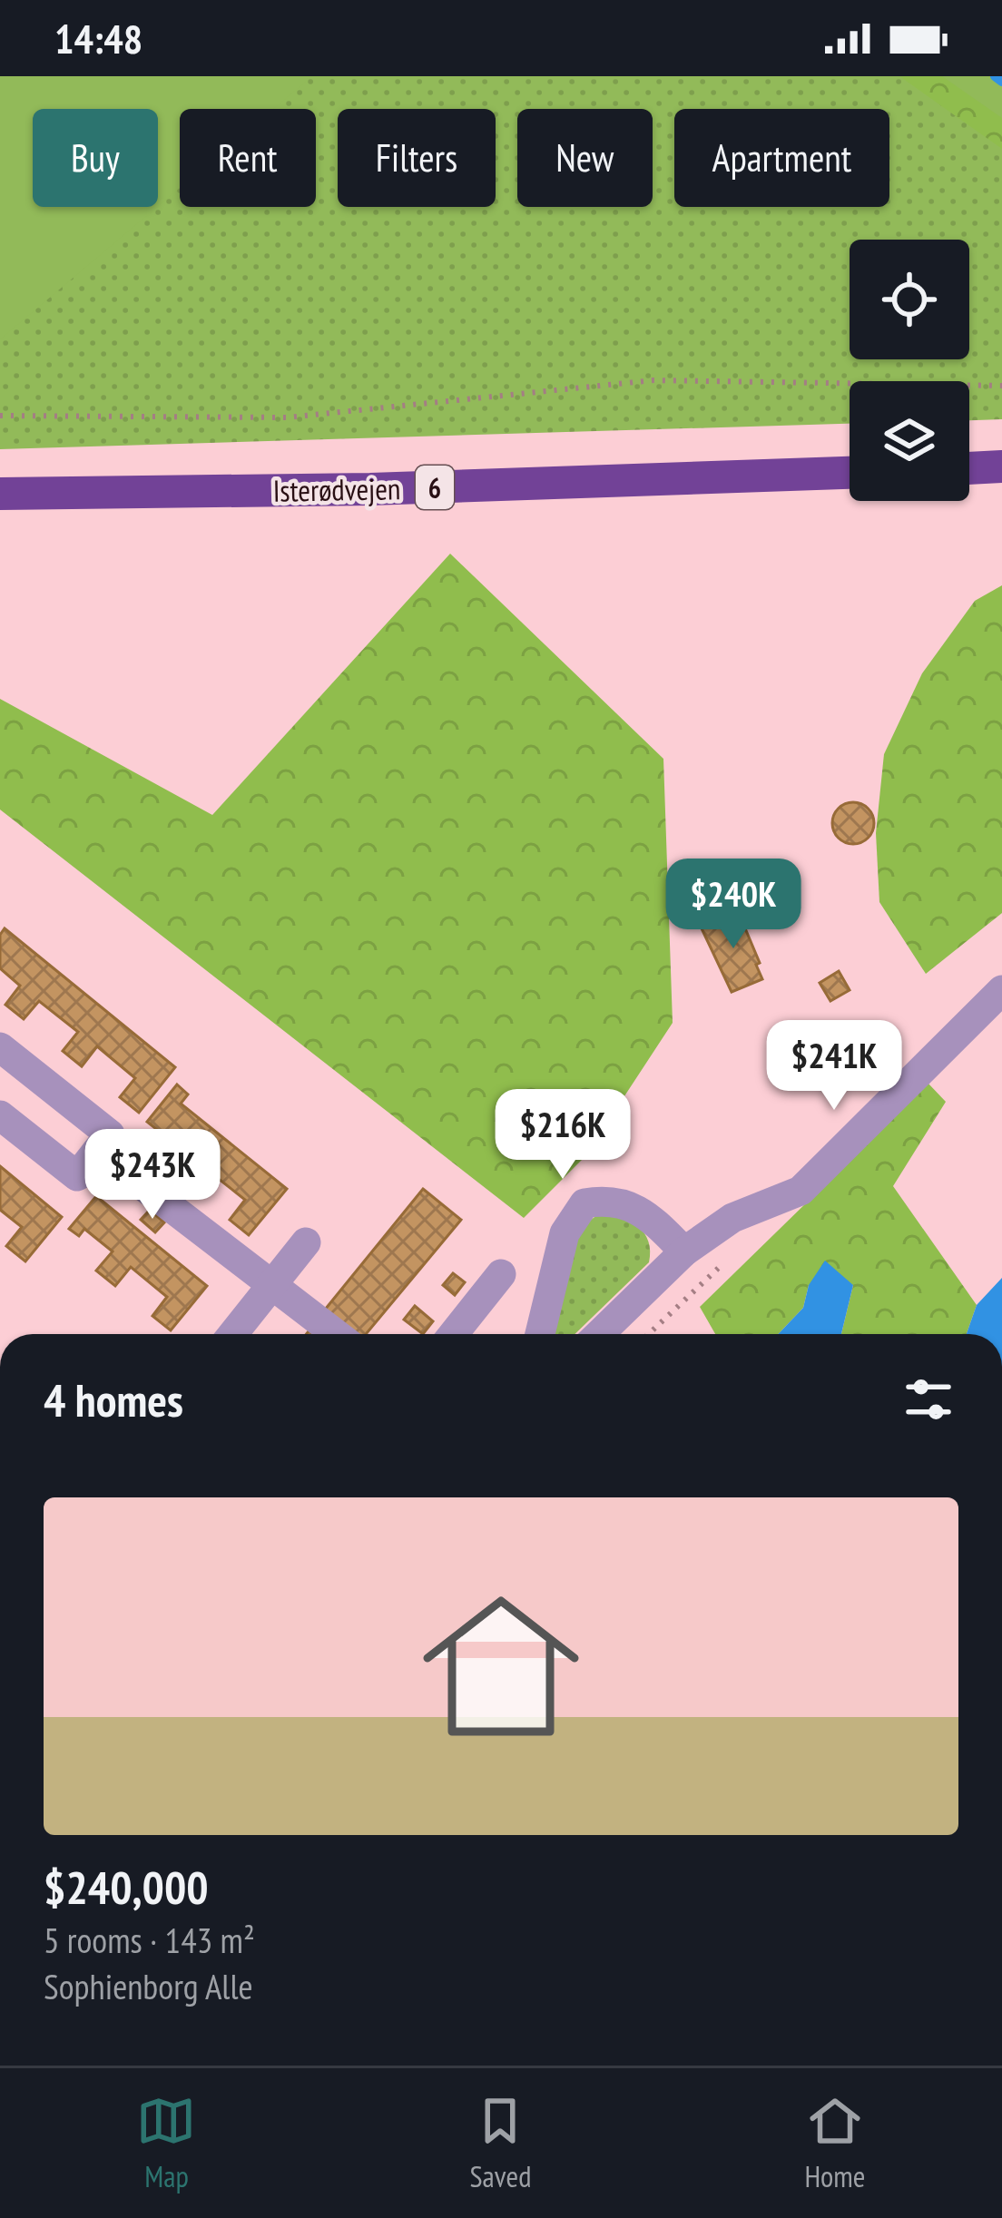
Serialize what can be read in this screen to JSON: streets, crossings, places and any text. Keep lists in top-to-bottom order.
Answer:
{
  "streets": {
    "highway": ["6", "Isterødvejen"]
  },
  "page": {
    "status": "14:48",
    "chip": [
      "Buy",
      "Rent",
      "Filters",
      "New",
      "Apartment"
    ],
    "price": [
      "$240K",
      "$241K",
      "$216K",
      "$243K"
    ],
    "heading": "4 homes",
    "list": [
      {
        "name": "$240,000",
        "note": "5 rooms · 143 m² · Sophienborg Alle"
      }
    ],
    "tabs": ["Map", "Saved", "Home"]
  }
}
